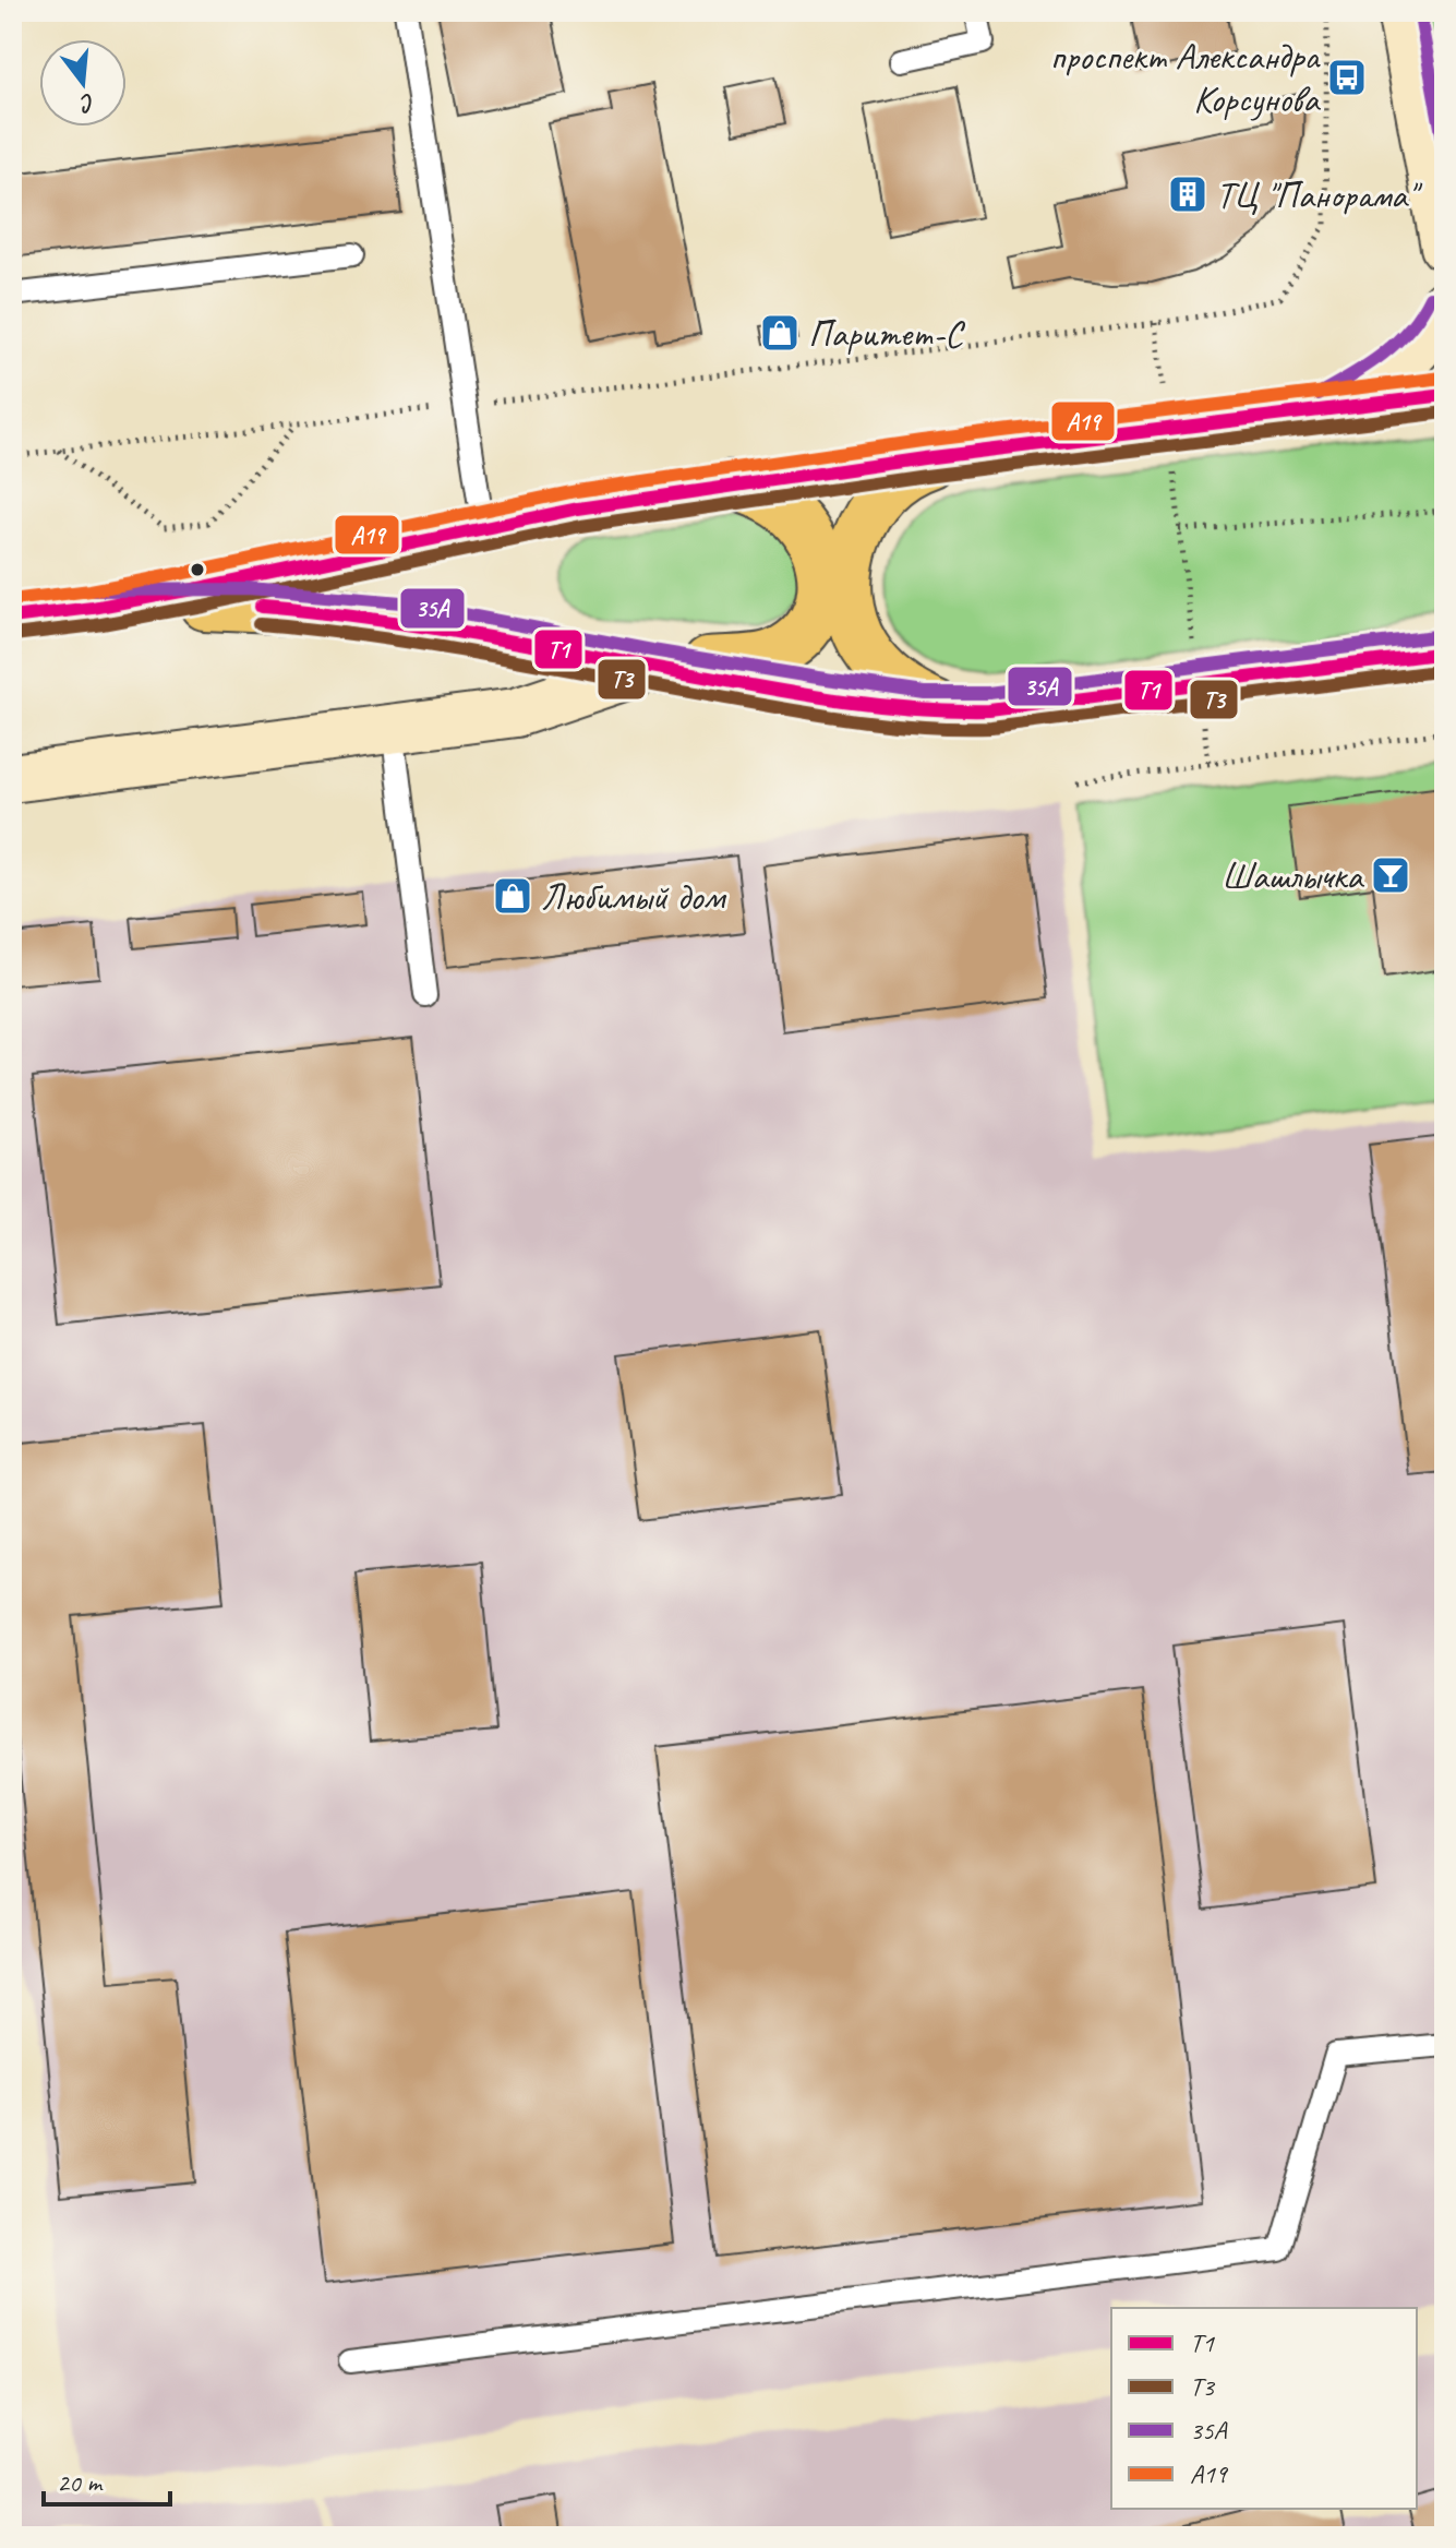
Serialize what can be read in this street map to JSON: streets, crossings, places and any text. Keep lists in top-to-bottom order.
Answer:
{
  "places": {
    "bus stop": ["проспект Александра Корсунова"],
    "building": ["ТЦ \"Панорама\""],
    "shop": ["Паритет-С", "Любимый дом"],
    "bar": ["Шашлычка"]
  },
  "lines": [
    "transit line 35А",
    "transit line A19",
    "transit line Т1",
    "transit line Т3"
  ],
  "legend": [
    "Т1",
    "Т3",
    "35А",
    "A19"
  ],
  "scale_bar": "20 m",
  "north": "bottom"
}
